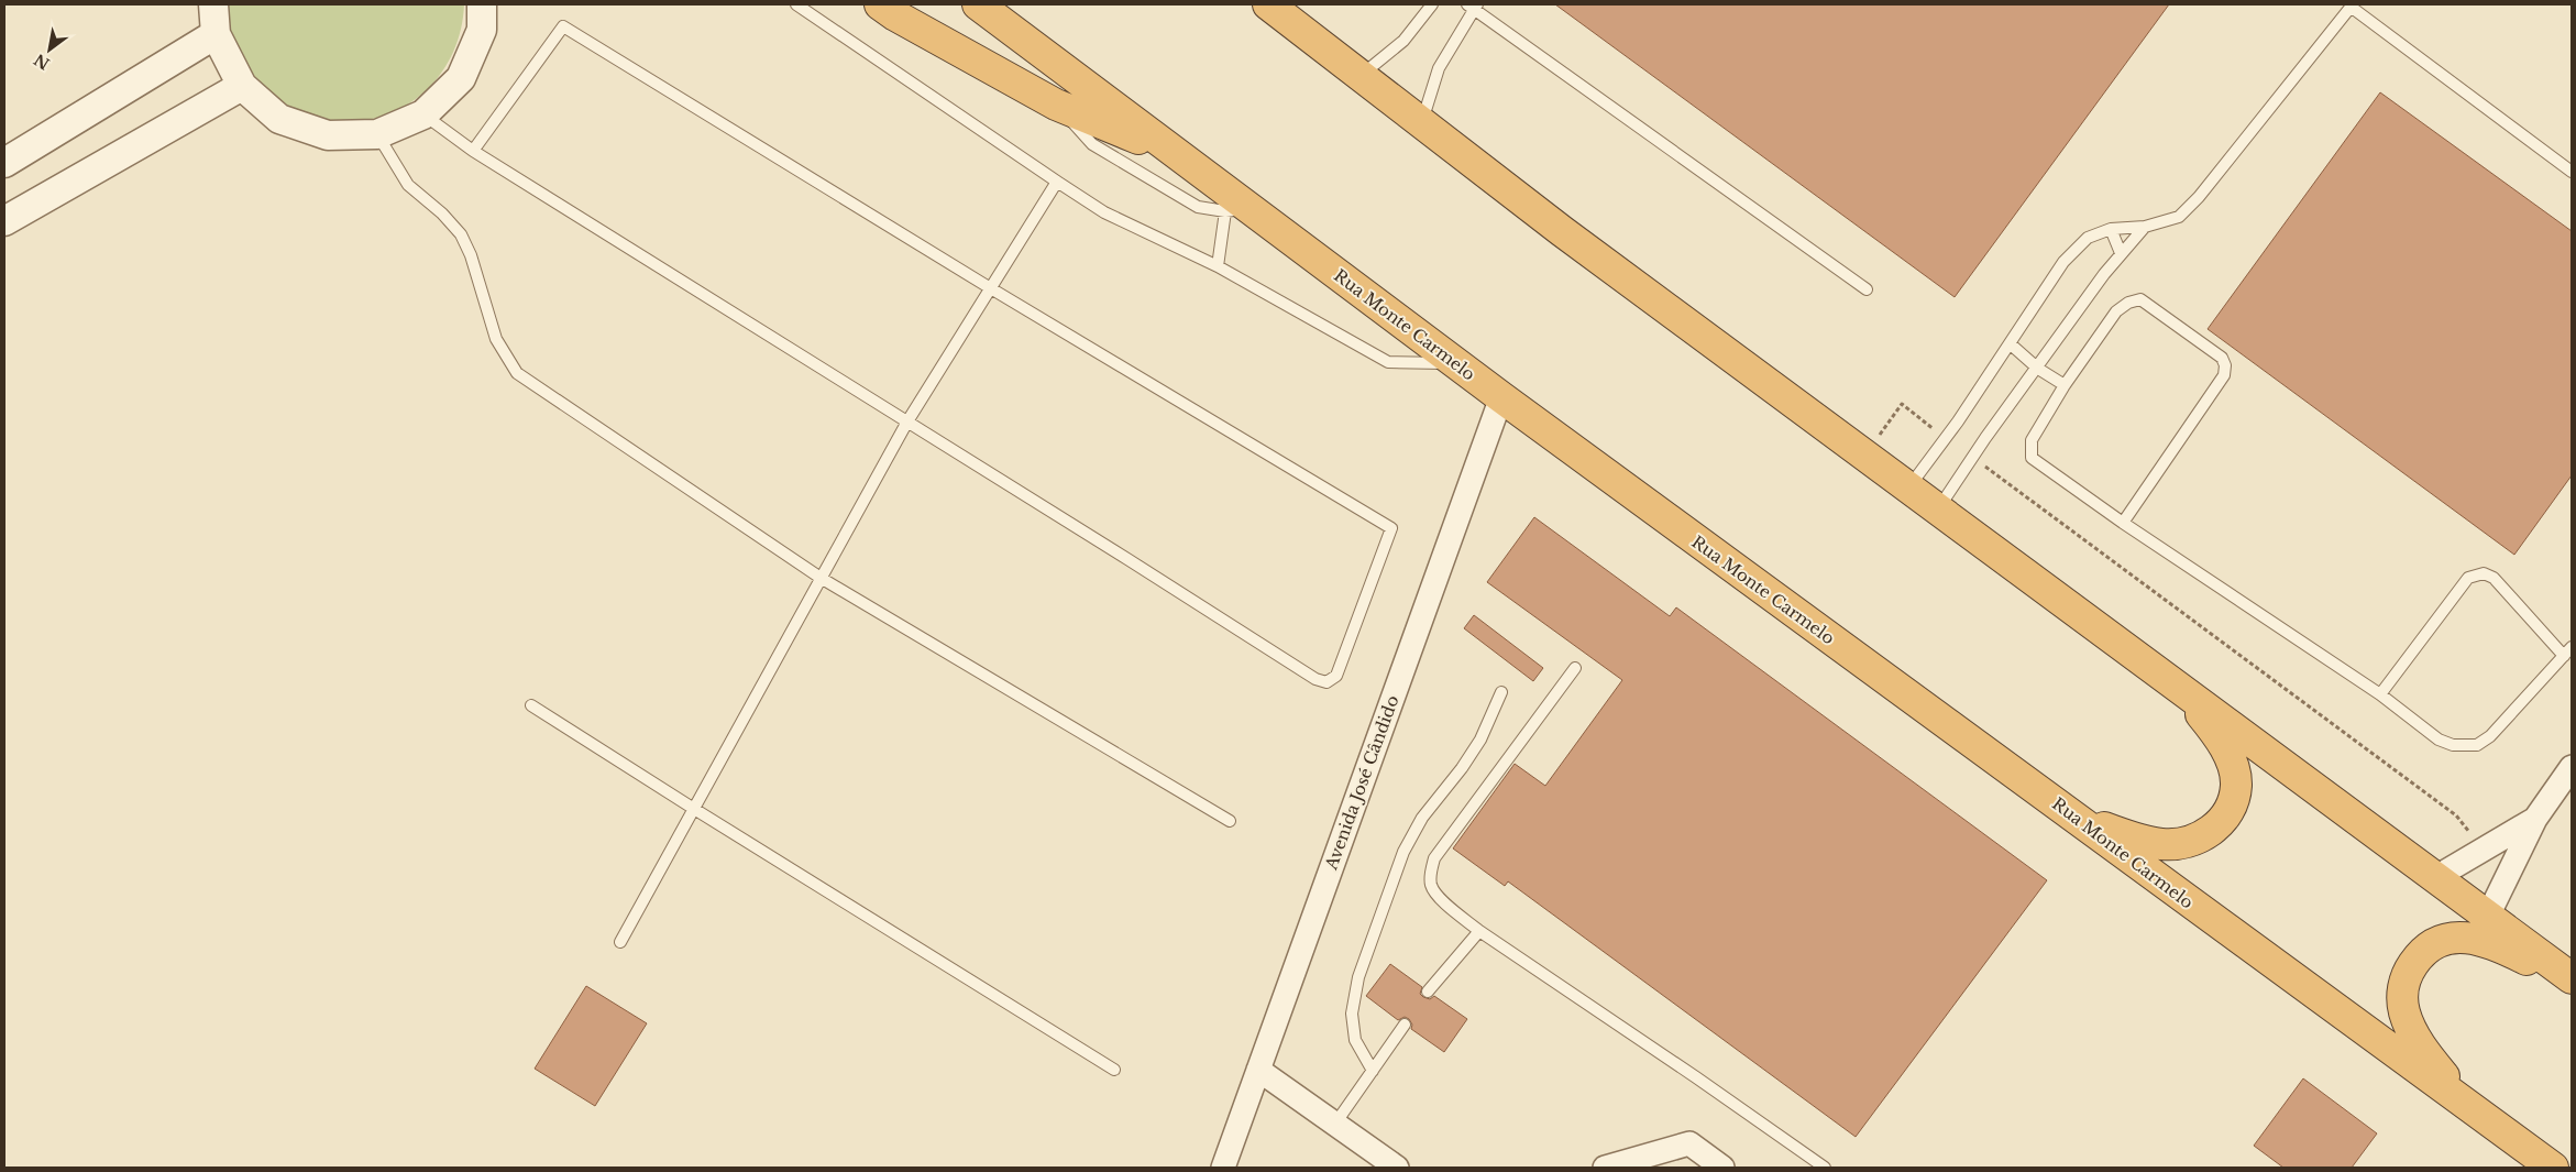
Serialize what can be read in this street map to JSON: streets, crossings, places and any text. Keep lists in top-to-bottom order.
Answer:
{
  "streets": {
    "highway": ["Rua Monte Carmelo"],
    "street": ["Avenida José Cândido"]
  },
  "crossings": [
    ["Rua Monte Carmelo", "Avenida José Cândido"]
  ],
  "north": "bottom left"
}
